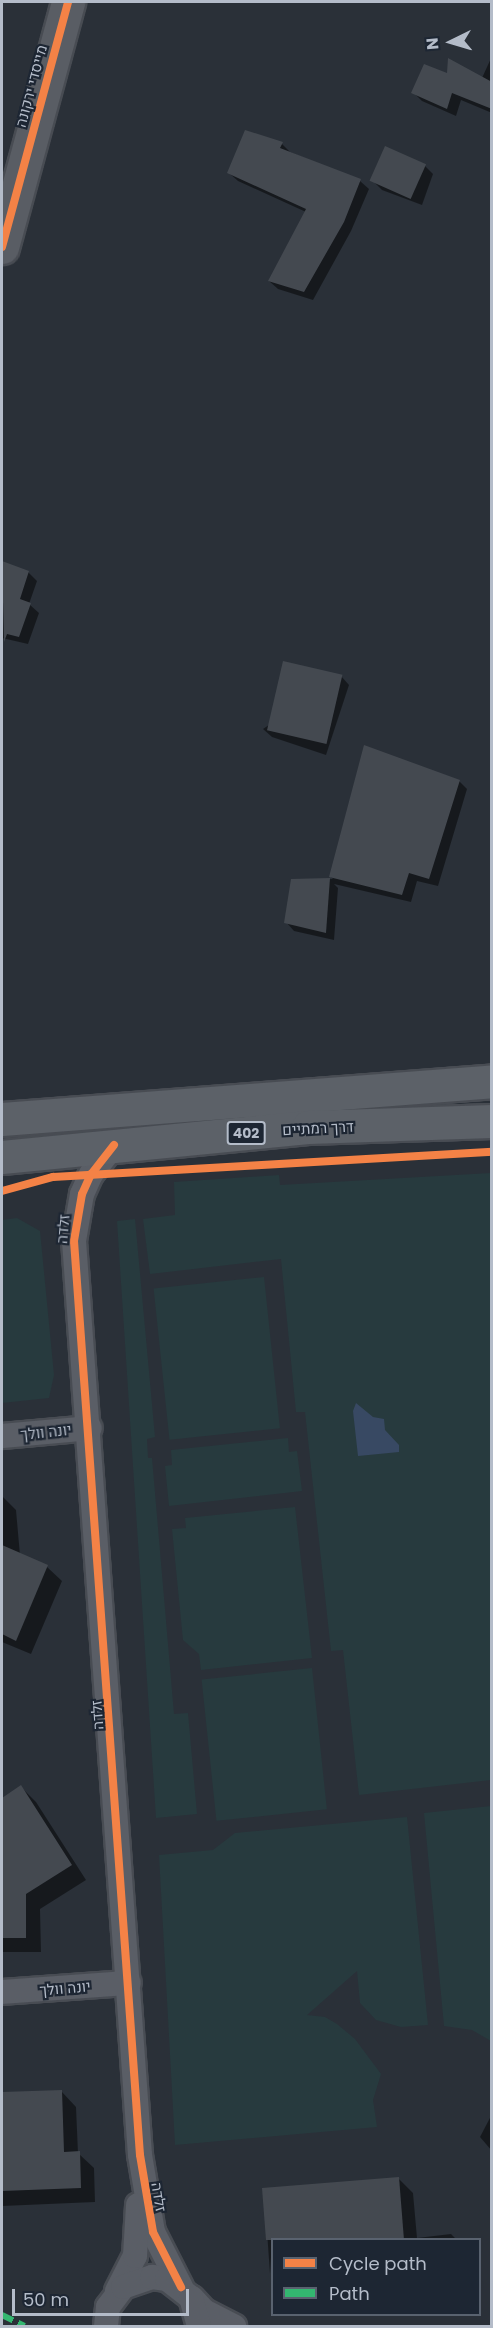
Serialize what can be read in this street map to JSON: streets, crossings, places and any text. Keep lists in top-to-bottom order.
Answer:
{
  "streets": {
    "main road": ["דרך רמתיים", "402"],
    "street": ["מייסדי ירקונה", "זלדה", "יונה וולך"]
  },
  "crossings": [
    ["דרך רמתיים", "זלדה"],
    ["זלדה", "יונה וולך"]
  ],
  "legend": ["Cycle path", "Path"],
  "scale_bar": "50 m",
  "north": "left"
}
